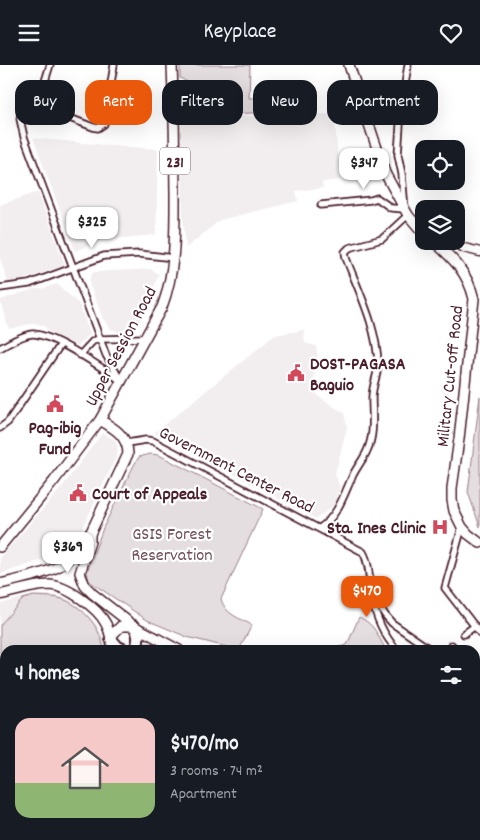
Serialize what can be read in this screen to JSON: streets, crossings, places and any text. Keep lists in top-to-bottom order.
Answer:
{
  "streets": {
    "main road": ["231", "Upper Session Road", "Military Cut-off Road"],
    "street": ["Government Center Road"]
  },
  "parks": ["GSIS Forest Reservation"],
  "places": {
    "public building": ["DOST-PAGASA Baguio", "Pag-ibig Fund", "Court of Appeals"],
    "hospital": ["Sta. Ines Clinic"]
  },
  "page": {
    "header": "Keyplace",
    "chip": [
      "Buy",
      "Rent",
      "Filters",
      "New",
      "Apartment"
    ],
    "price": [
      "$347",
      "$325",
      "$369",
      "$470"
    ],
    "heading": "4 homes",
    "list": [
      {
        "name": "$470/mo",
        "note": "3 rooms · 74 m² · Apartment"
      }
    ]
  }
}
